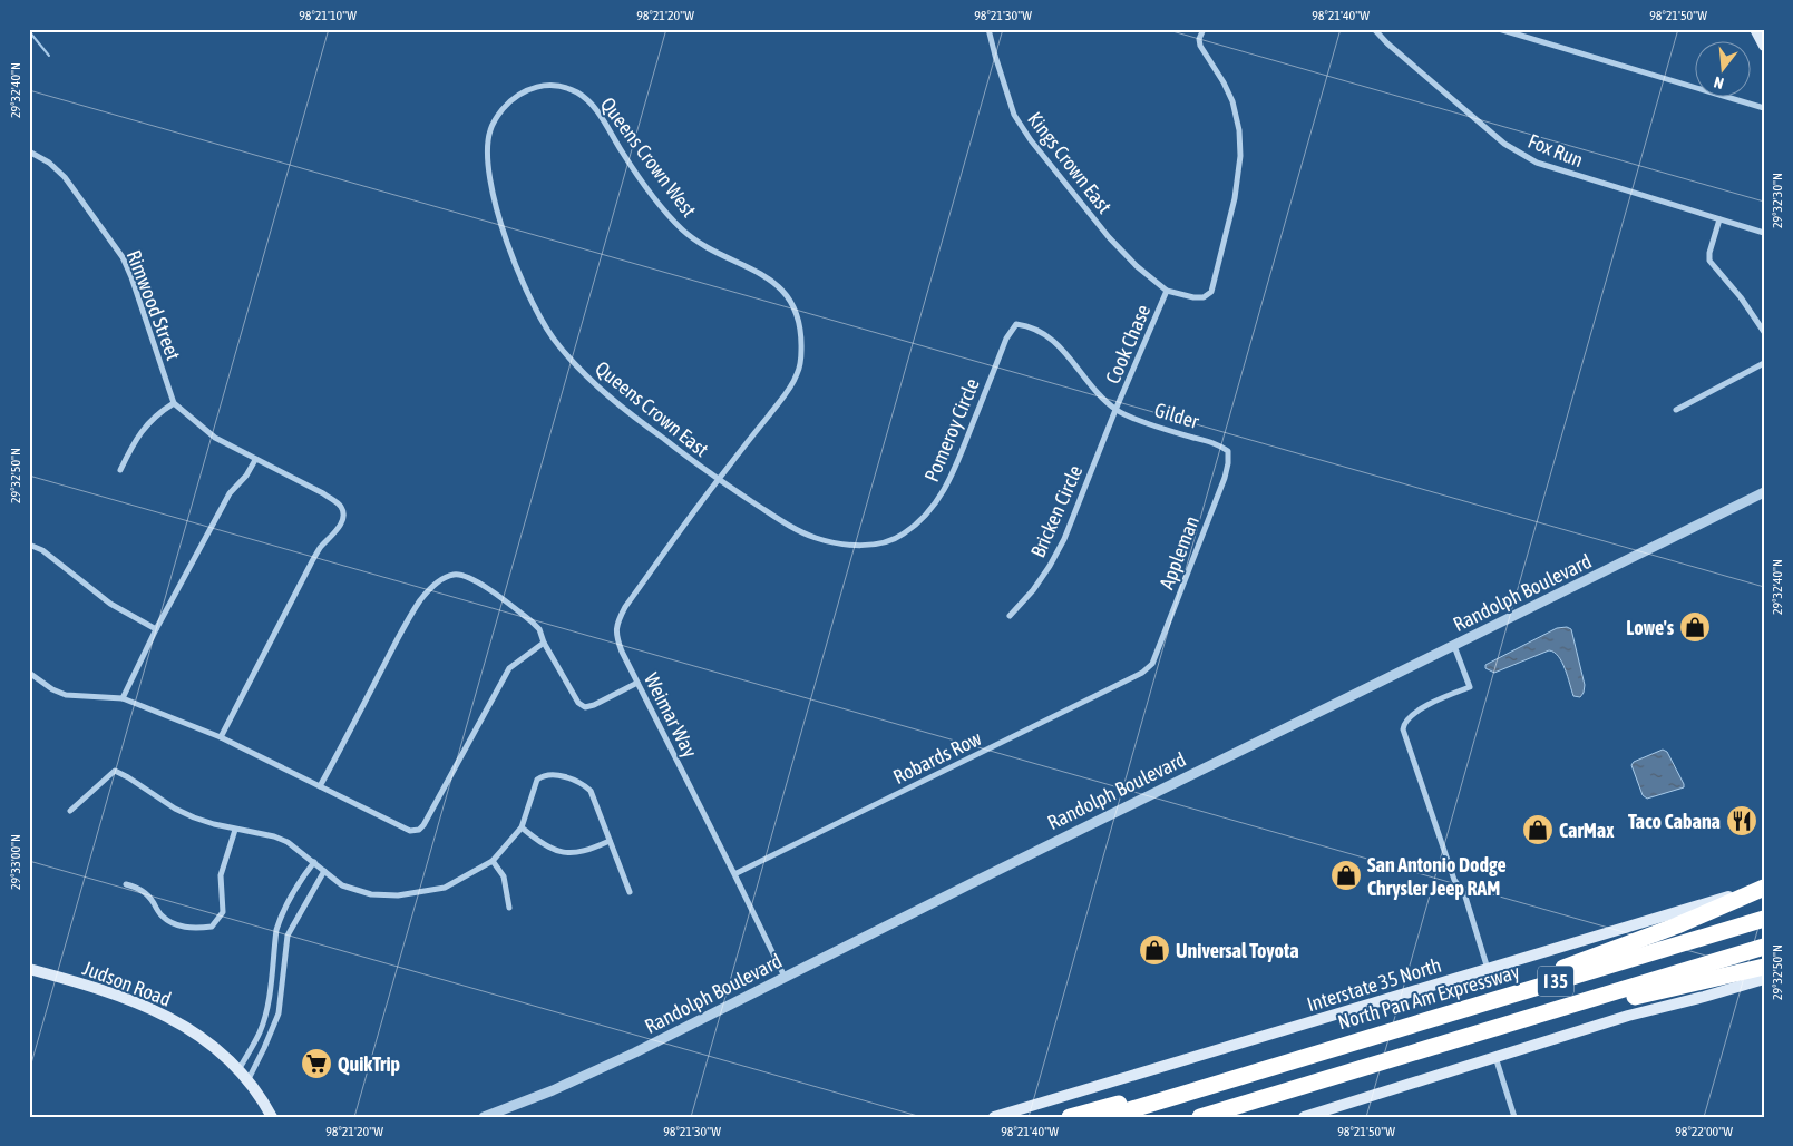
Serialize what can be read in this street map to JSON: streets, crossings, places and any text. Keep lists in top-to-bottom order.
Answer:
{
  "streets": {
    "highway": ["I 35", "North Pan Am Expressway"],
    "main road": ["Judson Road", "Interstate 35 North"],
    "street": [
      "Fox Run",
      "Queens Crown West",
      "Kings Crown East",
      "Rimwood Street",
      "Cook Chase",
      "Queens Crown East",
      "Gilder",
      "Pomeroy Circle",
      "Bricken Circle",
      "Appleman",
      "Randolph Boulevard",
      "Weimar Way",
      "Robards Row"
    ]
  },
  "crossings": [
    ["Queens Crown West", "Queens Crown East"],
    ["Queens Crown West", "Pomeroy Circle"],
    ["Queens Crown West", "Weimar Way"],
    ["Kings Crown East", "Cook Chase"],
    ["Cook Chase", "Gilder"],
    ["Cook Chase", "Pomeroy Circle"],
    ["Cook Chase", "Bricken Circle"],
    ["Queens Crown East", "Pomeroy Circle"],
    ["Queens Crown East", "Weimar Way"],
    ["Gilder", "Pomeroy Circle"],
    ["Gilder", "Bricken Circle"],
    ["Gilder", "Appleman"],
    ["Pomeroy Circle", "Bricken Circle"],
    ["Pomeroy Circle", "Weimar Way"],
    ["Appleman", "Robards Row"],
    ["Randolph Boulevard", "Weimar Way"],
    ["Weimar Way", "Robards Row"]
  ],
  "places": {
    "shop": [
      "Lowe's",
      "CarMax",
      "San Antonio Dodge Chrysler Jeep RAM",
      "Universal Toyota"
    ],
    "restaurant": ["Taco Cabana"],
    "supermarket": ["QuikTrip"]
  },
  "north": "bottom",
  "coordinates": [
    "98°21'10\"W",
    "98°21'20\"W",
    "98°21'30\"W",
    "98°21'40\"W",
    "98°21'50\"W",
    "29°32'40\"N",
    "29°32'30\"N",
    "29°32'50\"N",
    "29°33'00\"N",
    "98°22'00\"W"
  ]
}
